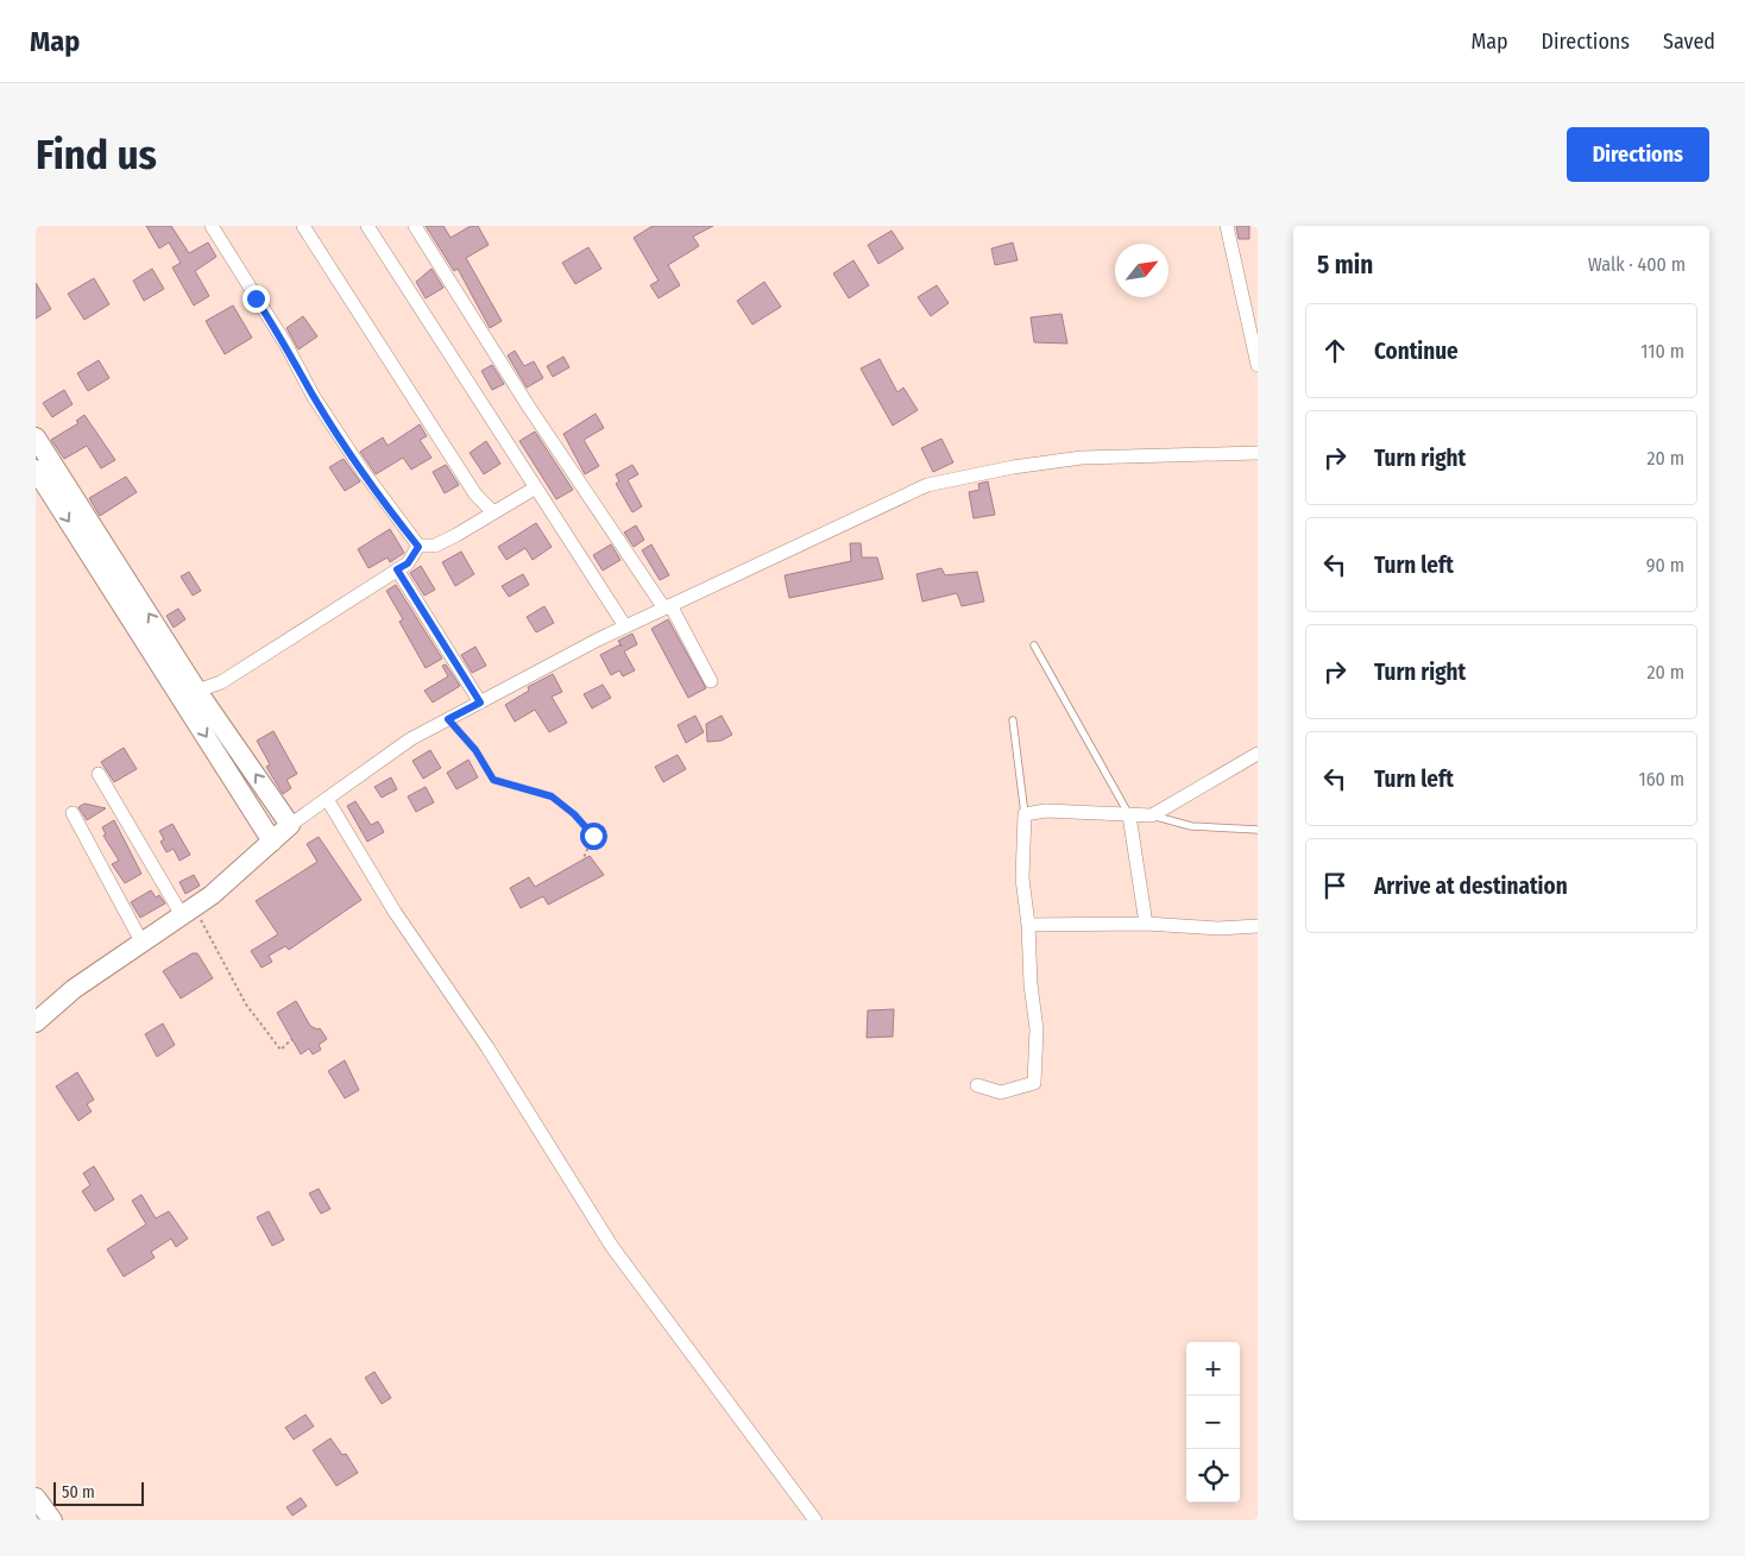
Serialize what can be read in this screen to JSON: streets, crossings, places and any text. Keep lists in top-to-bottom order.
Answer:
{
  "scale_bar": "50 m",
  "north": "top right",
  "page": {
    "header": "Map",
    "nav": ["Map", "Directions", "Saved"],
    "buttons": "Directions",
    "title": "Find us",
    "heading": ["5 min", "Walk · 400 m"],
    "list": [
      ["Continue", "110 m"],
      ["Turn right", "20 m"],
      ["Turn left", "90 m"],
      ["Turn right", "20 m"],
      ["Turn left", "160 m"],
      "Arrive at destination"
    ],
    "map_buttons": ["+", "−"],
    "scale": "50 m"
  }
}
